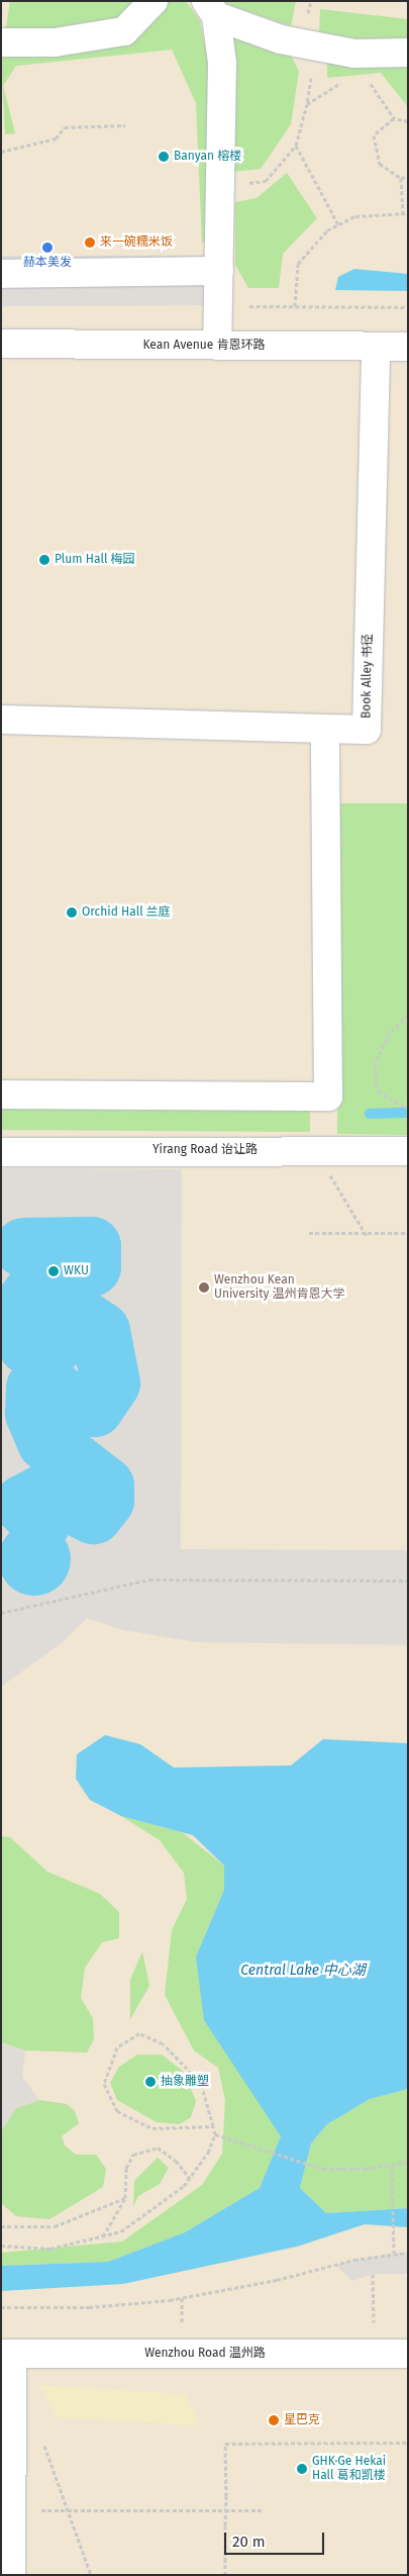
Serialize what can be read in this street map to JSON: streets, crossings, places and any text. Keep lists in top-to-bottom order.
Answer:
{
  "streets": {
    "street": [
      "Kean Avenue 肯恩环路",
      "Book Alley 书径",
      "Yirang Road 诒让路",
      "Wenzhou Road 温州路"
    ]
  },
  "crossings": [
    ["Kean Avenue 肯恩环路", "Book Alley 书径"]
  ],
  "water": ["Central Lake 中心湖"],
  "places": [
    "Banyan 榕楼",
    "来一碗糯米饭",
    "赫本美发",
    "Plum Hall 梅园",
    "Orchid Hall 兰庭",
    "WKU",
    "Wenzhou Kean University 温州肯恩大学",
    "抽象雕塑",
    "星巴克",
    "GHK·Ge Hekai Hall 葛和凯楼"
  ],
  "scale_bar": "20 m"
}
